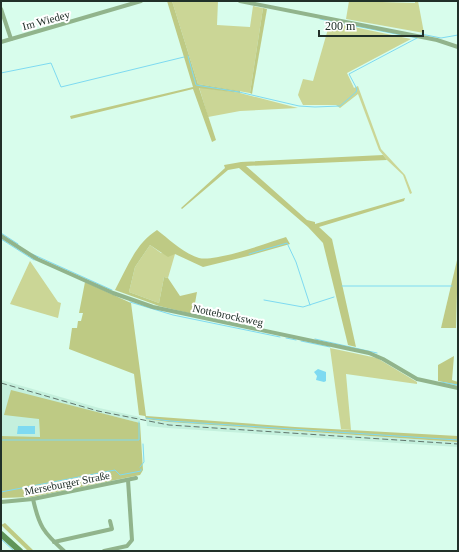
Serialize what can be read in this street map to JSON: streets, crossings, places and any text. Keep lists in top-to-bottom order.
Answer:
{
  "streets": {
    "street": ["Im Wiedey", "Nottebrocksweg", "Merseburger Straße"]
  },
  "scale_bar": "200 m"
}
